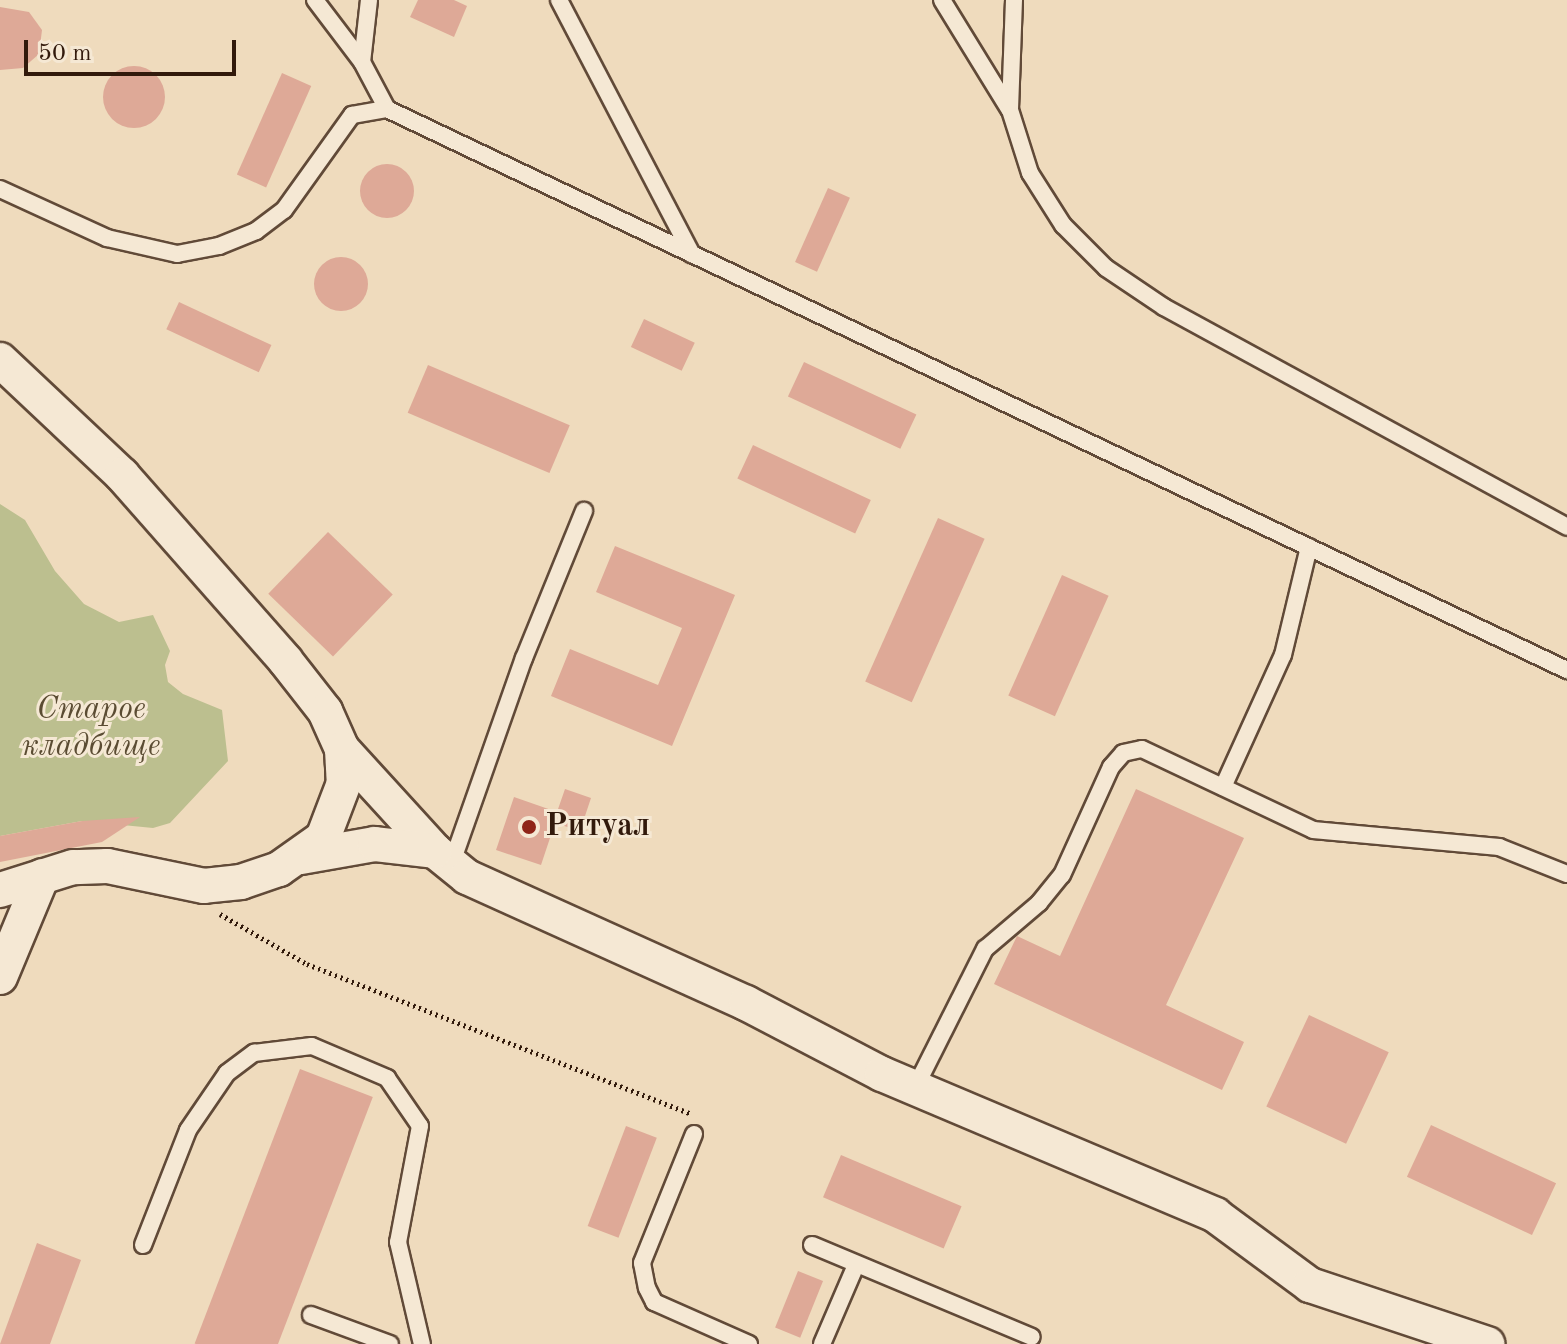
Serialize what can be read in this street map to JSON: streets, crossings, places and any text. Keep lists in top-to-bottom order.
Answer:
{
  "parks": ["Старое кладбище"],
  "places": ["Ритуал"],
  "scale_bar": "50 m"
}
